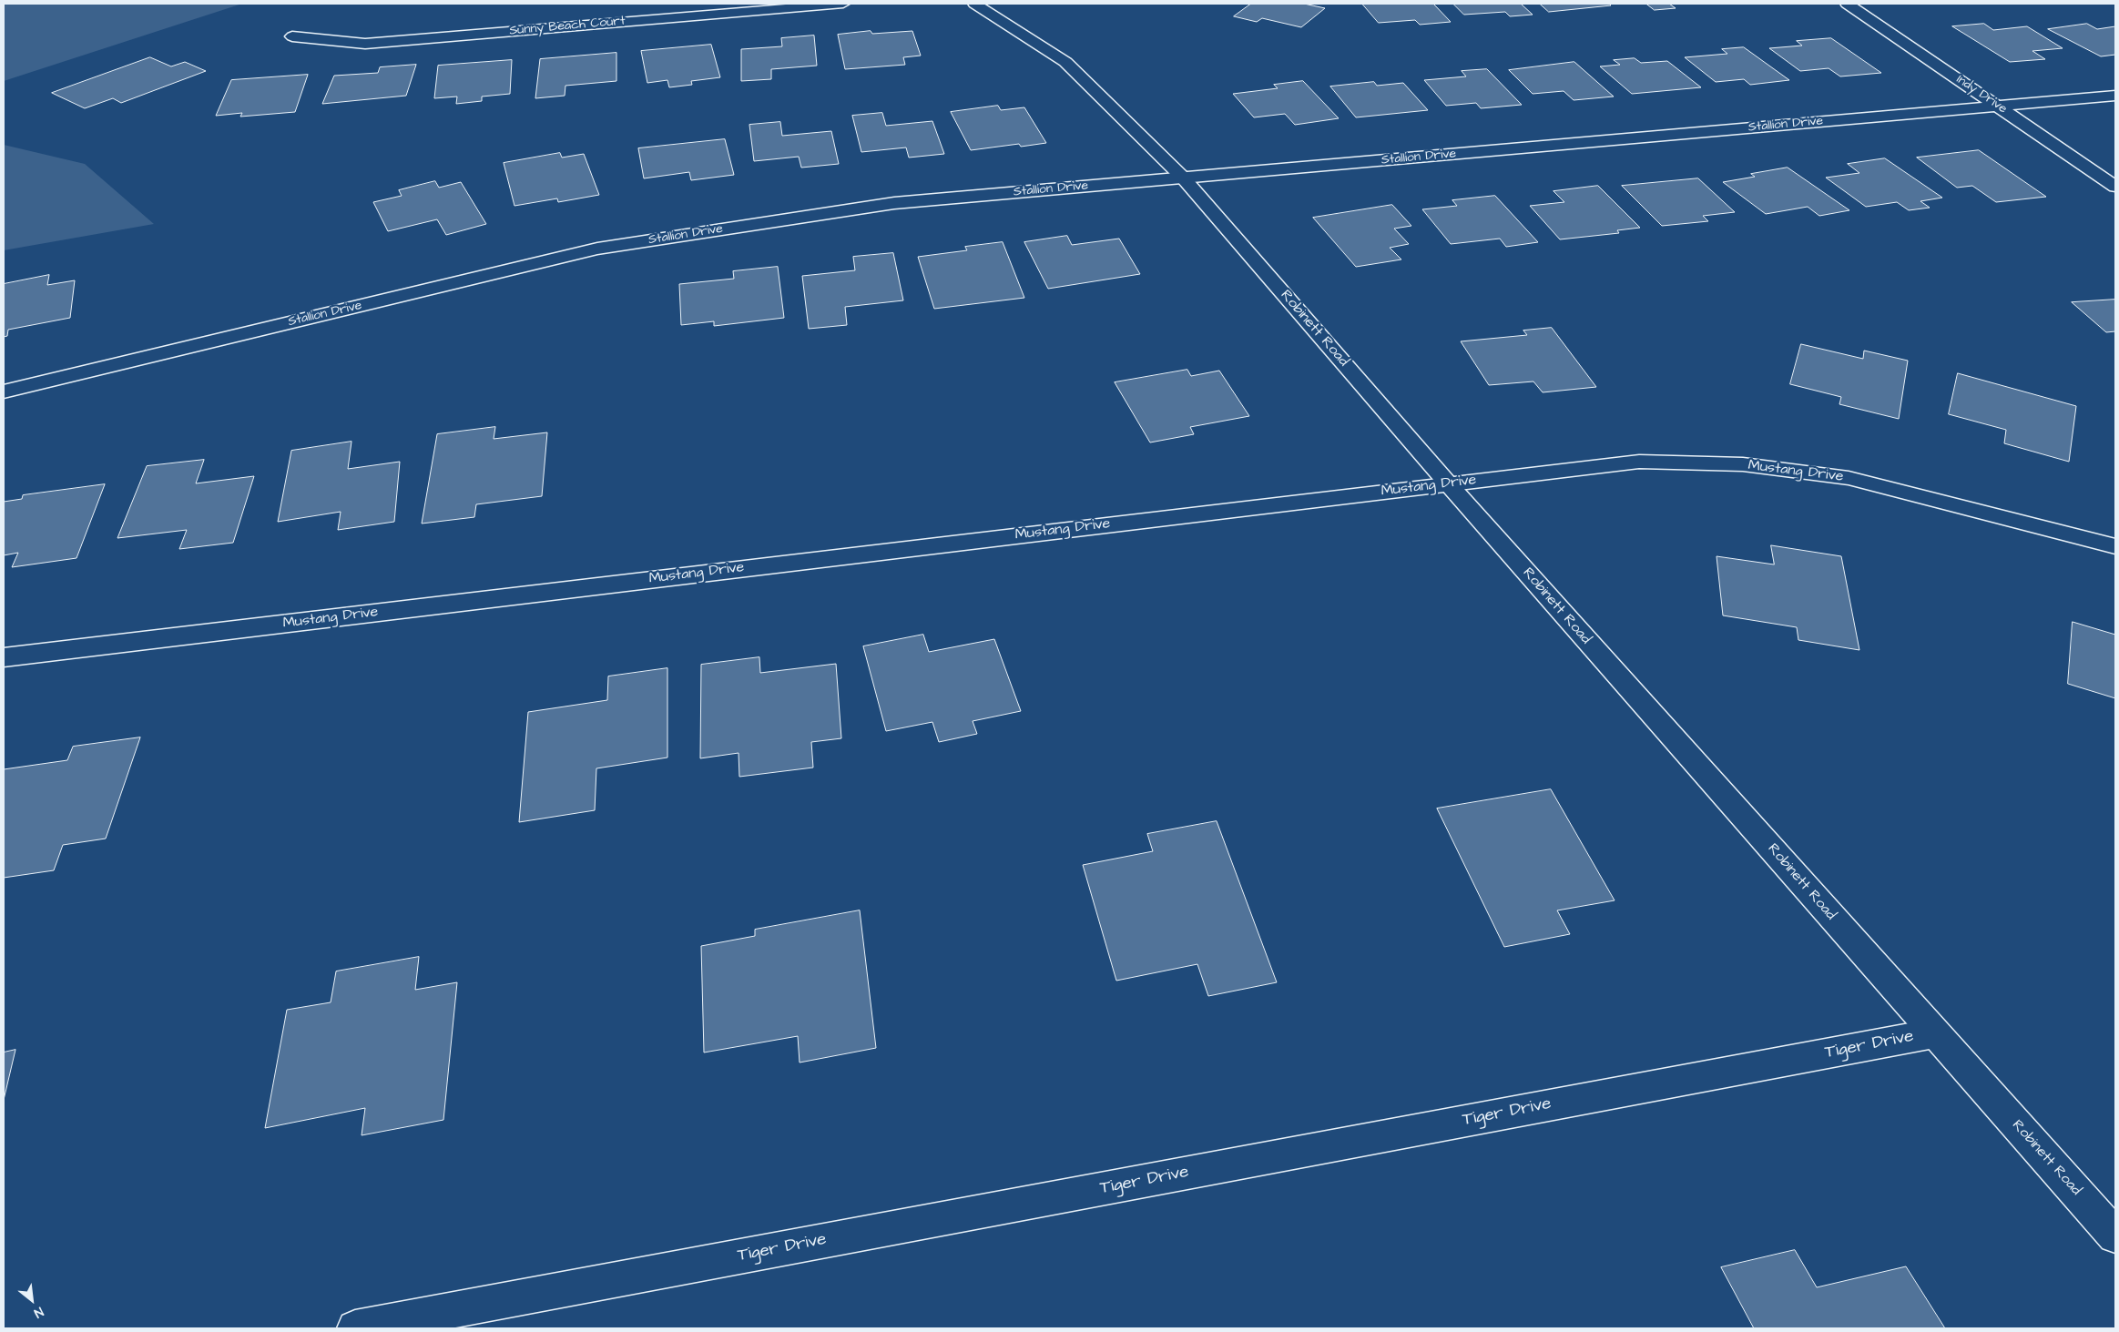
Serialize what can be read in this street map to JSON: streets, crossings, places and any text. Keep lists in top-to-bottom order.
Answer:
{
  "streets": {
    "street": [
      "Sunny Beach Court",
      "Indy Drive",
      "Stallion Drive",
      "Robinett Road",
      "Mustang Drive",
      "Tiger Drive"
    ]
  },
  "crossings": [
    ["Indy Drive", "Stallion Drive"],
    ["Stallion Drive", "Robinett Road"],
    ["Robinett Road", "Mustang Drive"],
    ["Robinett Road", "Tiger Drive"]
  ],
  "north": "bottom right"
}
